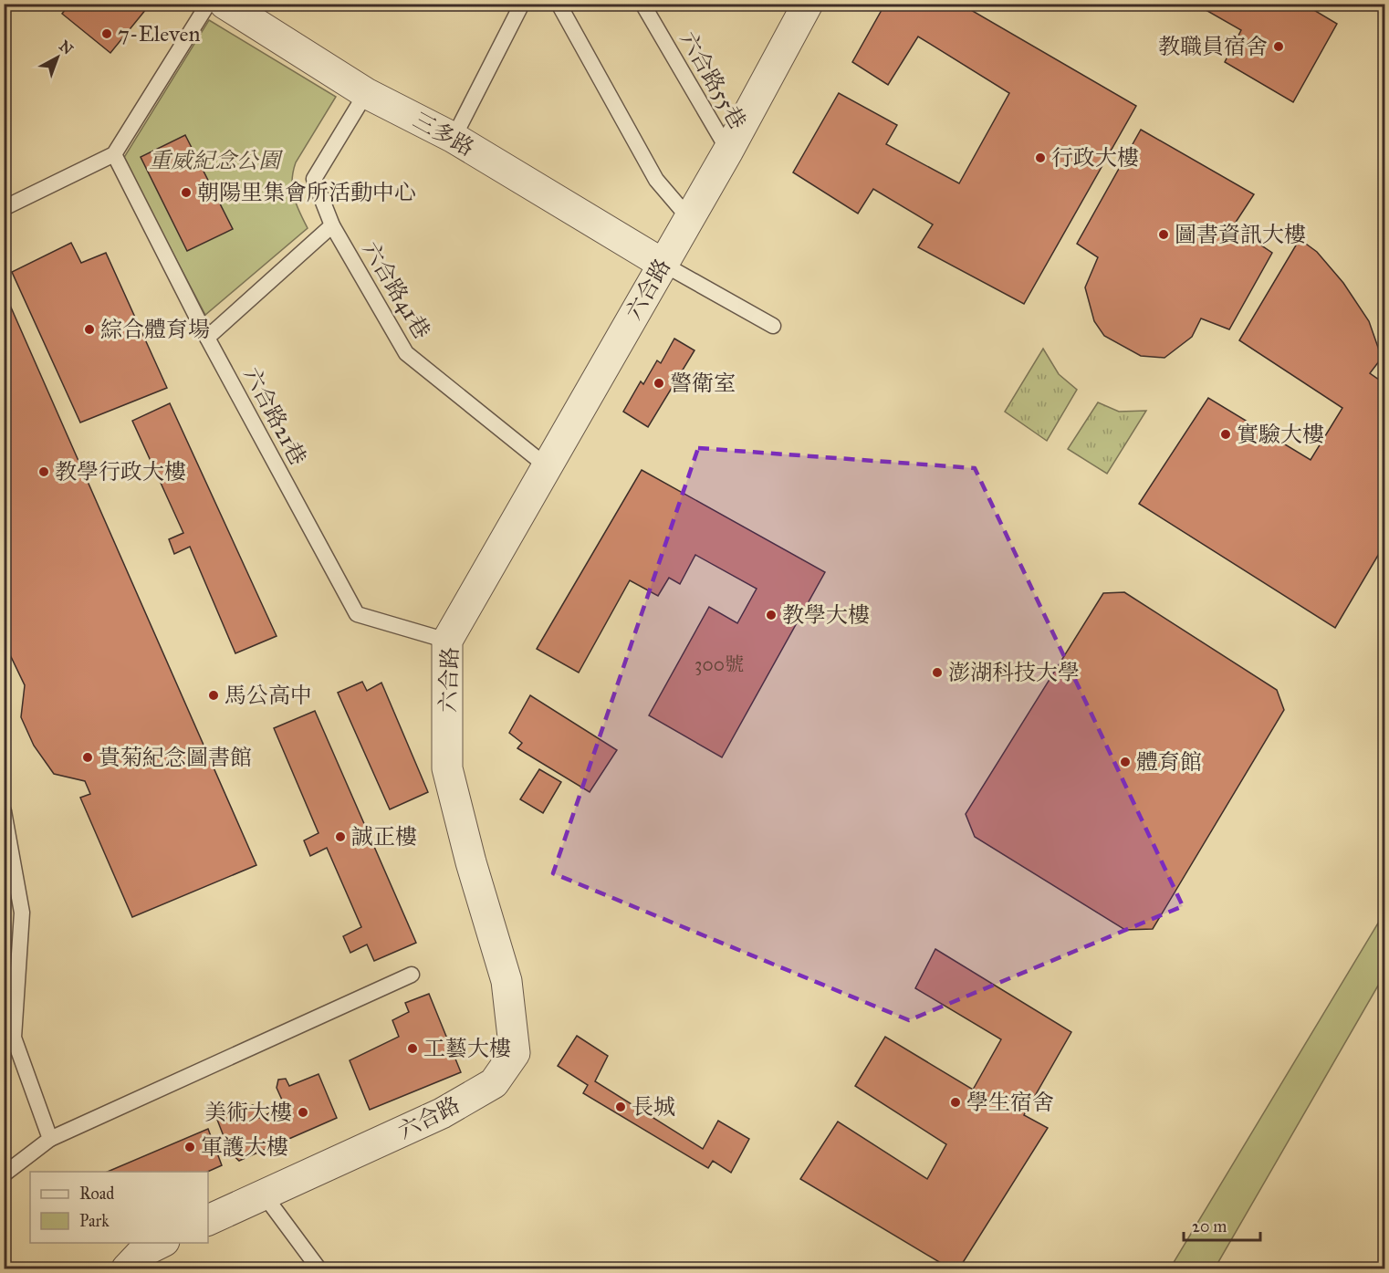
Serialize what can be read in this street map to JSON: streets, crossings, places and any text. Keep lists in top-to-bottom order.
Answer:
{
  "streets": {
    "street": ["三多路", "六合路"],
    "lane": ["六合路55巷", "六合路41巷", "六合路21巷"]
  },
  "crossings": [
    ["六合路55巷", "六合路"],
    ["三多路", "六合路"],
    ["三多路", "六合路41巷"],
    ["六合路", "六合路41巷"],
    ["六合路", "六合路21巷"]
  ],
  "parks": ["重威紀念公園"],
  "places": [
    "7-Eleven",
    "教職員宿舍",
    "行政大樓",
    "朝陽里集會所活動中心",
    "圖書資訊大樓",
    "綜合體育場",
    "警衛室",
    "實驗大樓",
    "教學行政大樓",
    "教學大樓",
    "澎湖科技大學",
    "馬公高中",
    "貴菊紀念圖書館",
    "體育館",
    "誠正樓",
    "工藝大樓",
    "學生宿舍",
    "長城",
    "美術大樓",
    "軍護大樓"
  ],
  "house_numbers": ["300號"],
  "legend": ["Road", "Park"],
  "scale_bar": "20 m",
  "north": "top right"
}
